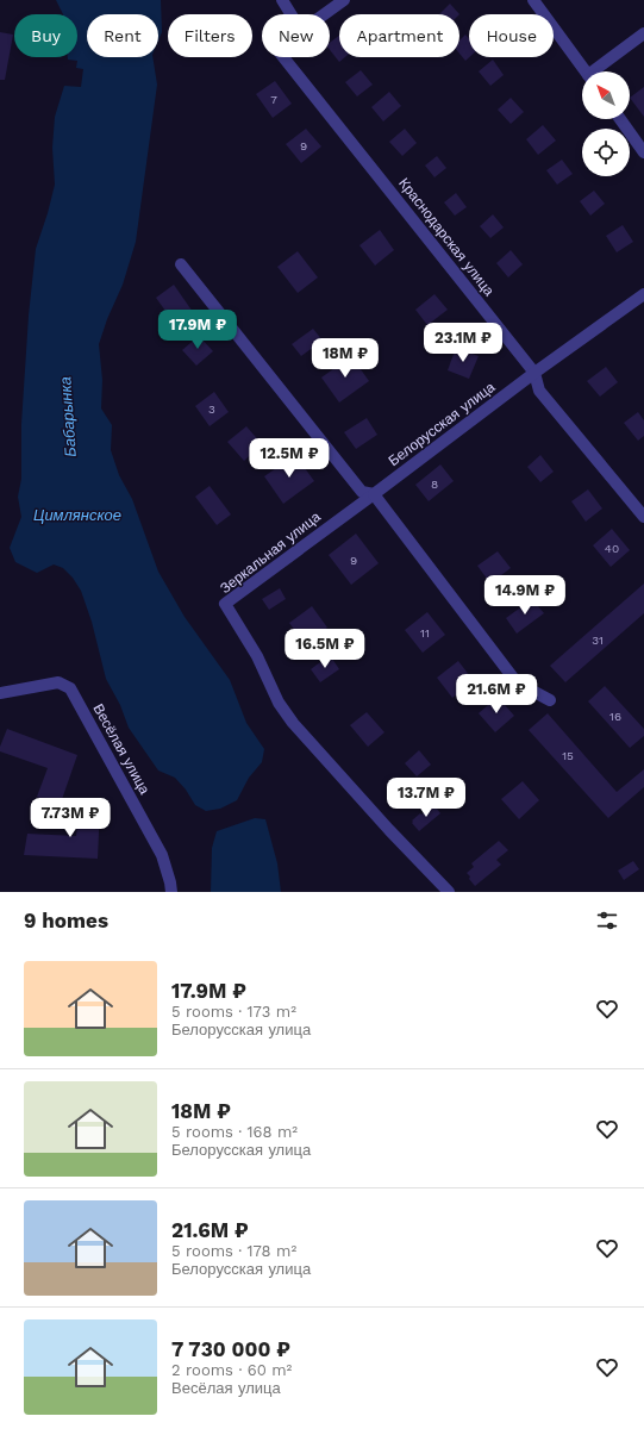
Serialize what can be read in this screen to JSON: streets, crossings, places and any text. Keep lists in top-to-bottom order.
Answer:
{
  "streets": {
    "street": [
      "Краснодарская улица",
      "Белорусская улица",
      "Зеркальная улица",
      "Весёлая улица"
    ]
  },
  "crossings": [
    ["Краснодарская улица", "Белорусская улица"],
    ["Белорусская улица", "Зеркальная улица"]
  ],
  "water": ["Бабарынка", "Цимлянское"],
  "house_numbers": [
    "7",
    "9",
    "3",
    "8",
    "40",
    "9",
    "11",
    "31",
    "16",
    "15"
  ],
  "north": "top left",
  "page": {
    "chip": [
      "Buy",
      "Rent",
      "Filters",
      "New",
      "Apartment",
      "House"
    ],
    "price": [
      "17.9M ₽",
      "23.1M ₽",
      "18M ₽",
      "12.5M ₽",
      "14.9M ₽",
      "16.5M ₽",
      "21.6M ₽",
      "13.7M ₽",
      "7.73M ₽"
    ],
    "heading": "9 homes",
    "list": [
      {
        "name": "17.9M ₽",
        "note": "5 rooms · 173 m² · Белорусская улица"
      },
      {
        "name": "18M ₽",
        "note": "5 rooms · 168 m² · Белорусская улица"
      },
      {
        "name": "21.6M ₽",
        "note": "5 rooms · 178 m² · Белорусская улица"
      },
      {
        "name": "7 730 000 ₽",
        "note": "2 rooms · 60 m² · Весёлая улица"
      }
    ]
  }
}
